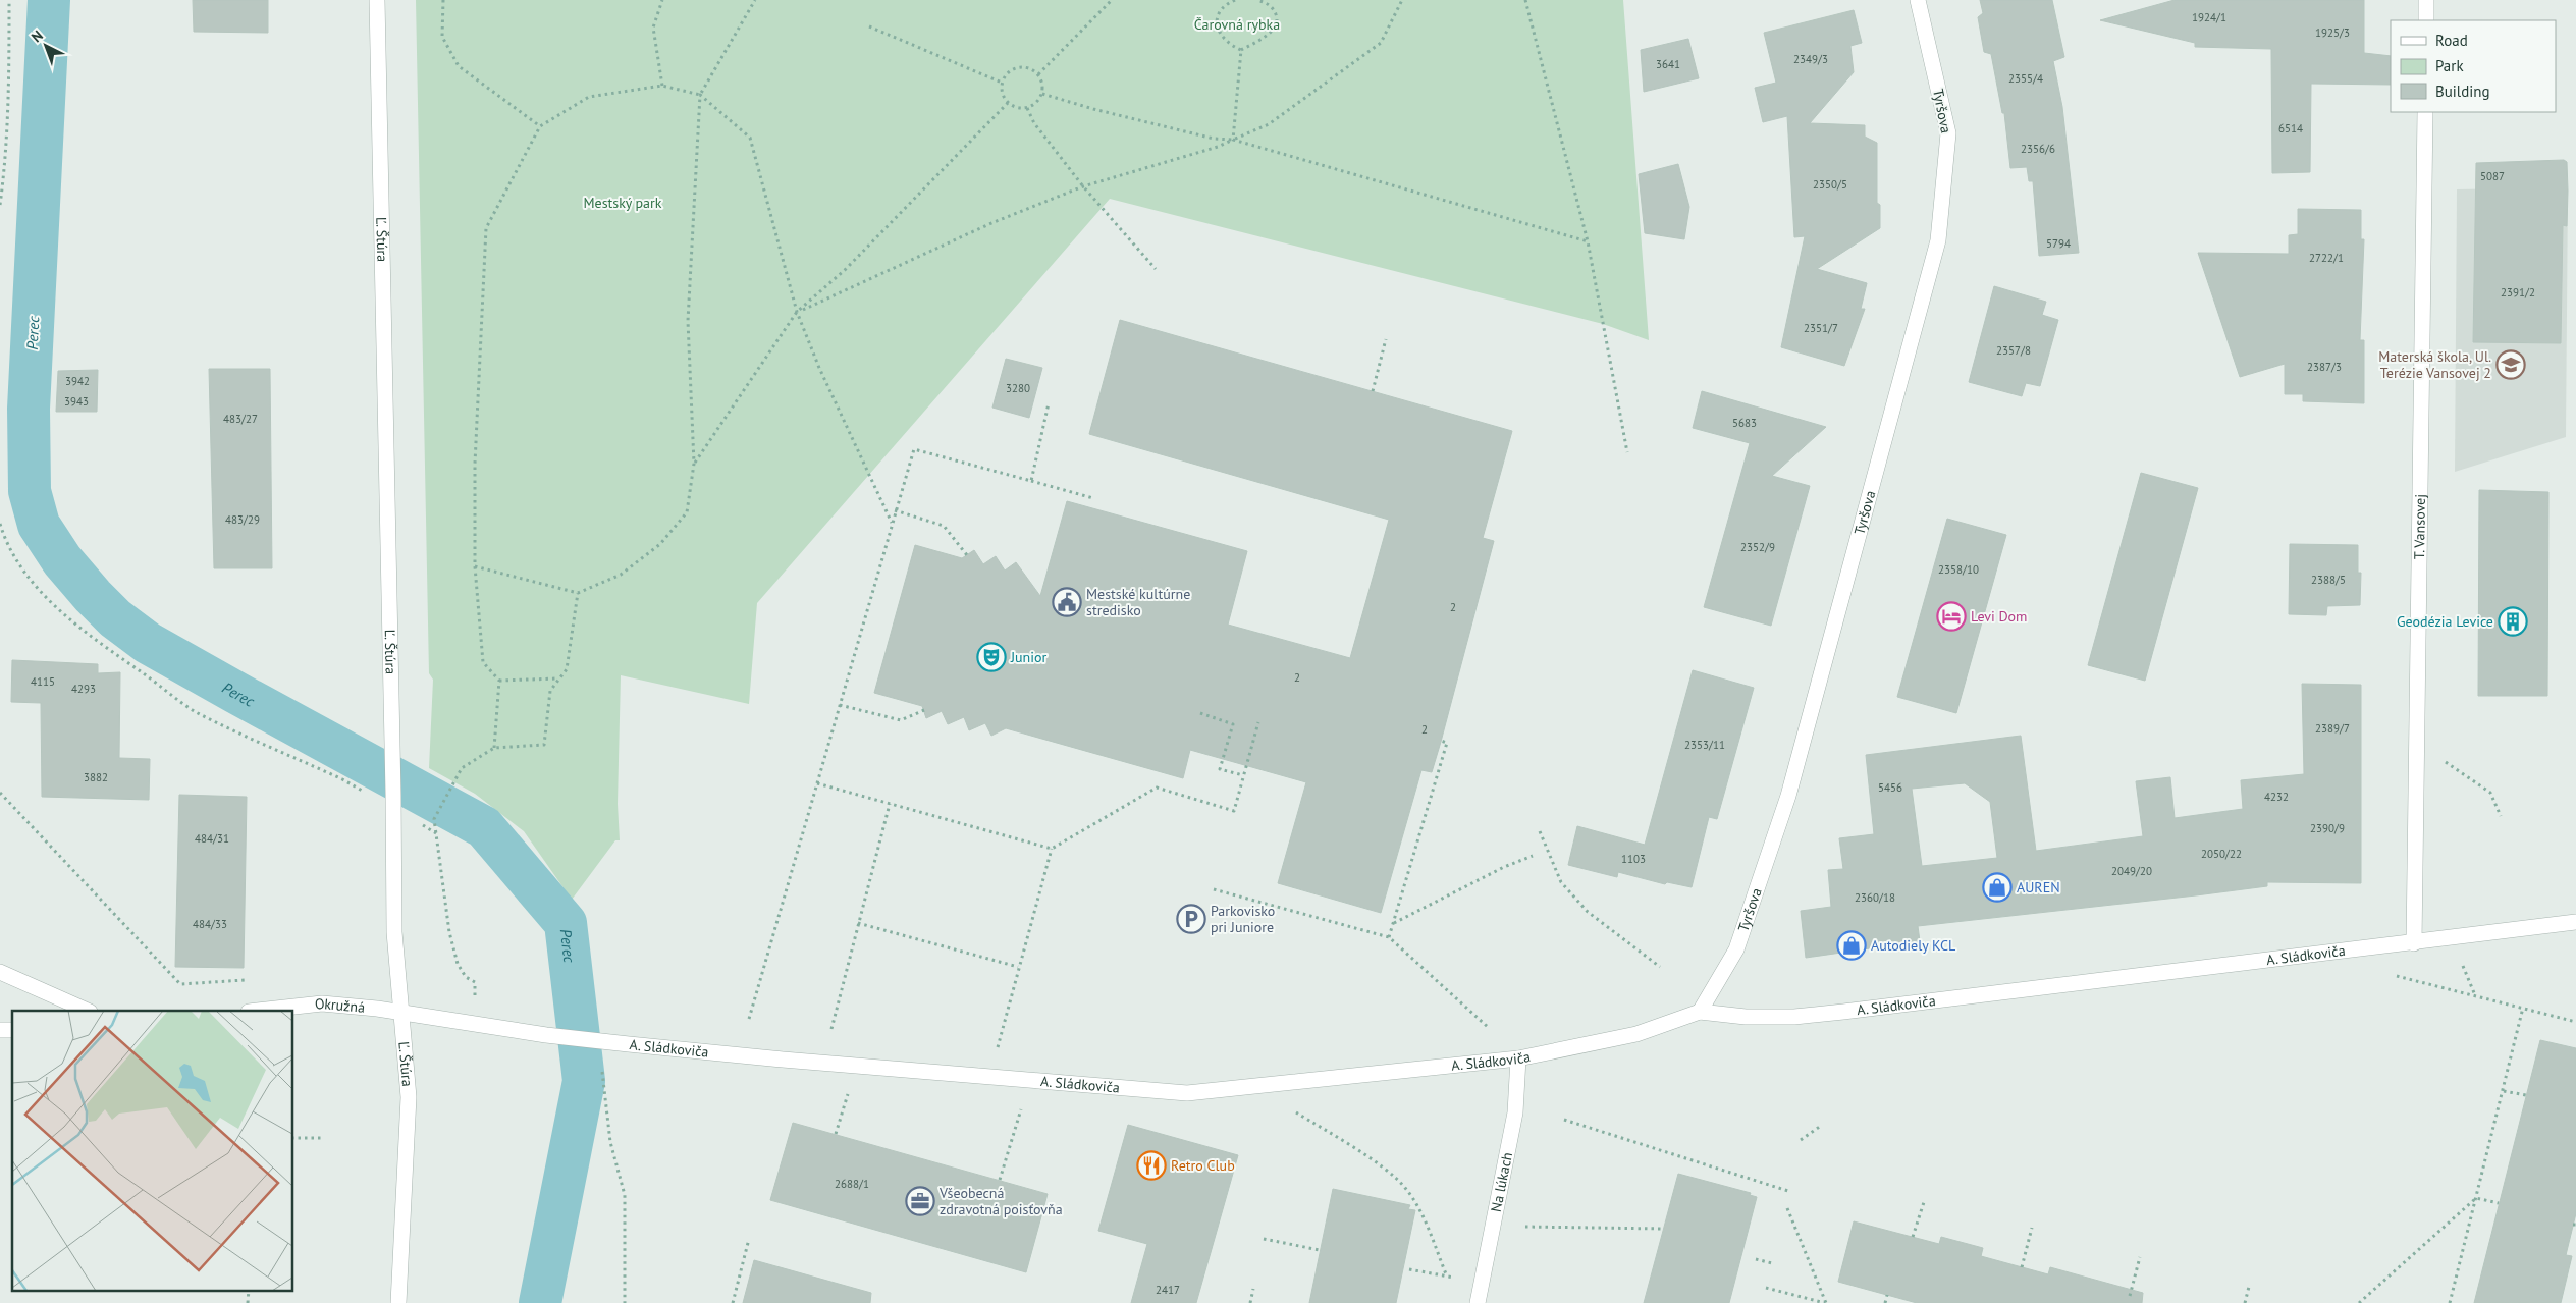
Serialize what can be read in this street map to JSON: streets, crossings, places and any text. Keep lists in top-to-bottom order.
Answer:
{
  "streets": {
    "street": [
      "Tyršova",
      "Ľ. Štúra",
      "T. Vansovej",
      "A. Sládkoviča",
      "Okružná",
      "Na lúkach"
    ]
  },
  "crossings": [
    ["Tyršova", "A. Sládkoviča"],
    ["Ľ. Štúra", "A. Sládkoviča"],
    ["Ľ. Štúra", "Okružná"],
    ["T. Vansovej", "A. Sládkoviča"],
    ["A. Sládkoviča", "Okružná"],
    ["A. Sládkoviča", "Na lúkach"]
  ],
  "water": ["Perec"],
  "parks": ["Čarovná rybka", "Mestský park"],
  "places": {
    "school or university": ["Materská škola, Ul. Terézie Vansovej 2"],
    "public building": ["Mestské kultúrne stredisko"],
    "hotel": ["Levi Dom"],
    "building": ["Geodézia Levice"],
    "theatre": ["Junior"],
    "shop": ["AUREN", "Autodiely KCL"],
    "parking": ["Parkovisko pri Juniore"],
    "restaurant": ["Retro Club"],
    "office": ["Všeobecná zdravotná poisťovňa"]
  },
  "house_numbers": [
    "1924/1",
    "1925/3",
    "2349/3",
    "3641",
    "2355/4",
    "6514",
    "2356/6",
    "5087",
    "2350/5",
    "5794",
    "2722/1",
    "2391/2",
    "2351/7",
    "2357/8",
    "2387/3",
    "3942",
    "3280",
    "3943",
    "483/27",
    "5683",
    "483/29",
    "2352/9",
    "2358/10",
    "2388/5",
    "2",
    "2",
    "4115",
    "4293",
    "2389/7",
    "2",
    "2353/11",
    "3882",
    "5456",
    "4232",
    "2390/9",
    "484/31",
    "2050/22",
    "1103",
    "2049/20",
    "2360/18",
    "484/33",
    "2688/1",
    "2417"
  ],
  "legend": ["Road", "Park", "Building"],
  "north": "top left"
}
